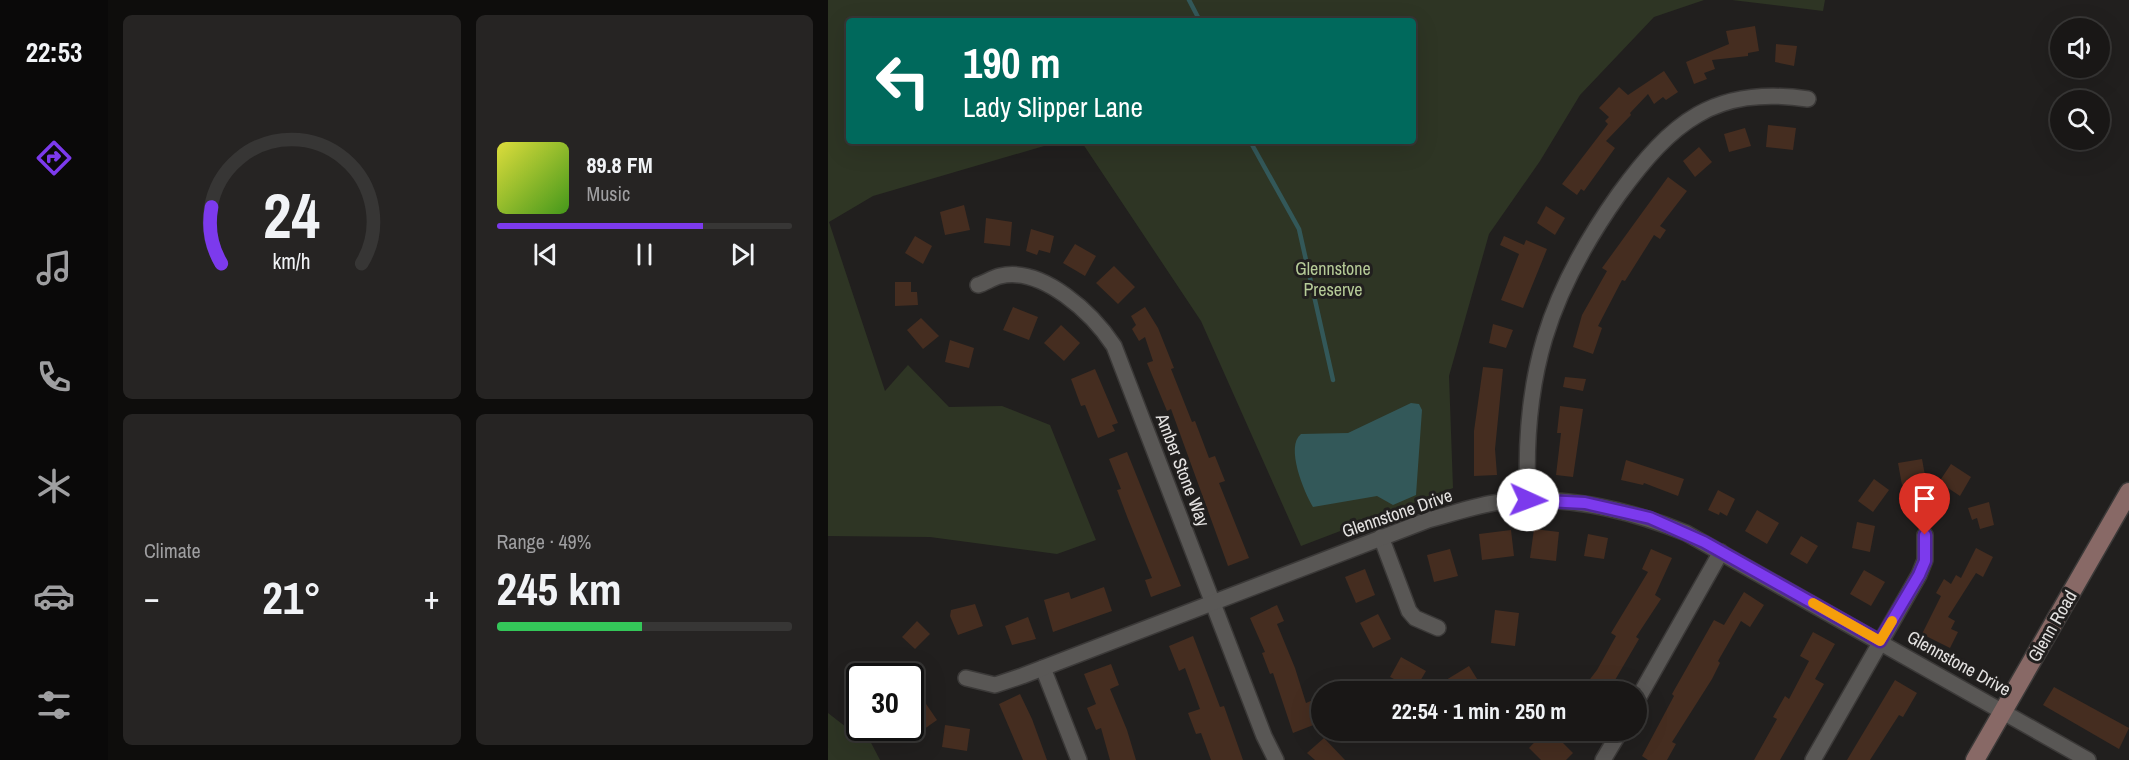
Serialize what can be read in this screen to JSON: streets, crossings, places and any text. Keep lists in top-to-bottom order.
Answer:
{
  "streets": {
    "street": ["Amber Stone Way", "Glennstone Drive", "Glenn Road"]
  },
  "crossings": [
    ["Amber Stone Way", "Glennstone Drive"],
    ["Glennstone Drive", "Glenn Road"]
  ],
  "parks": ["Glennstone Preserve"],
  "page": {
    "tabs": "22:53",
    "turn": ["190 m", "Lady Slipper Lane"],
    "song": ["89.8 FM", "Music"],
    "tile": [
      "Climate",
      ["Range · 49%", "245 km"]
    ],
    "heat": ["−", "21°", "+"],
    "limit": "30",
    "trip": "22:54 · 1 min · 250 m",
    "gauge": ["24", "km/h"]
  }
}
